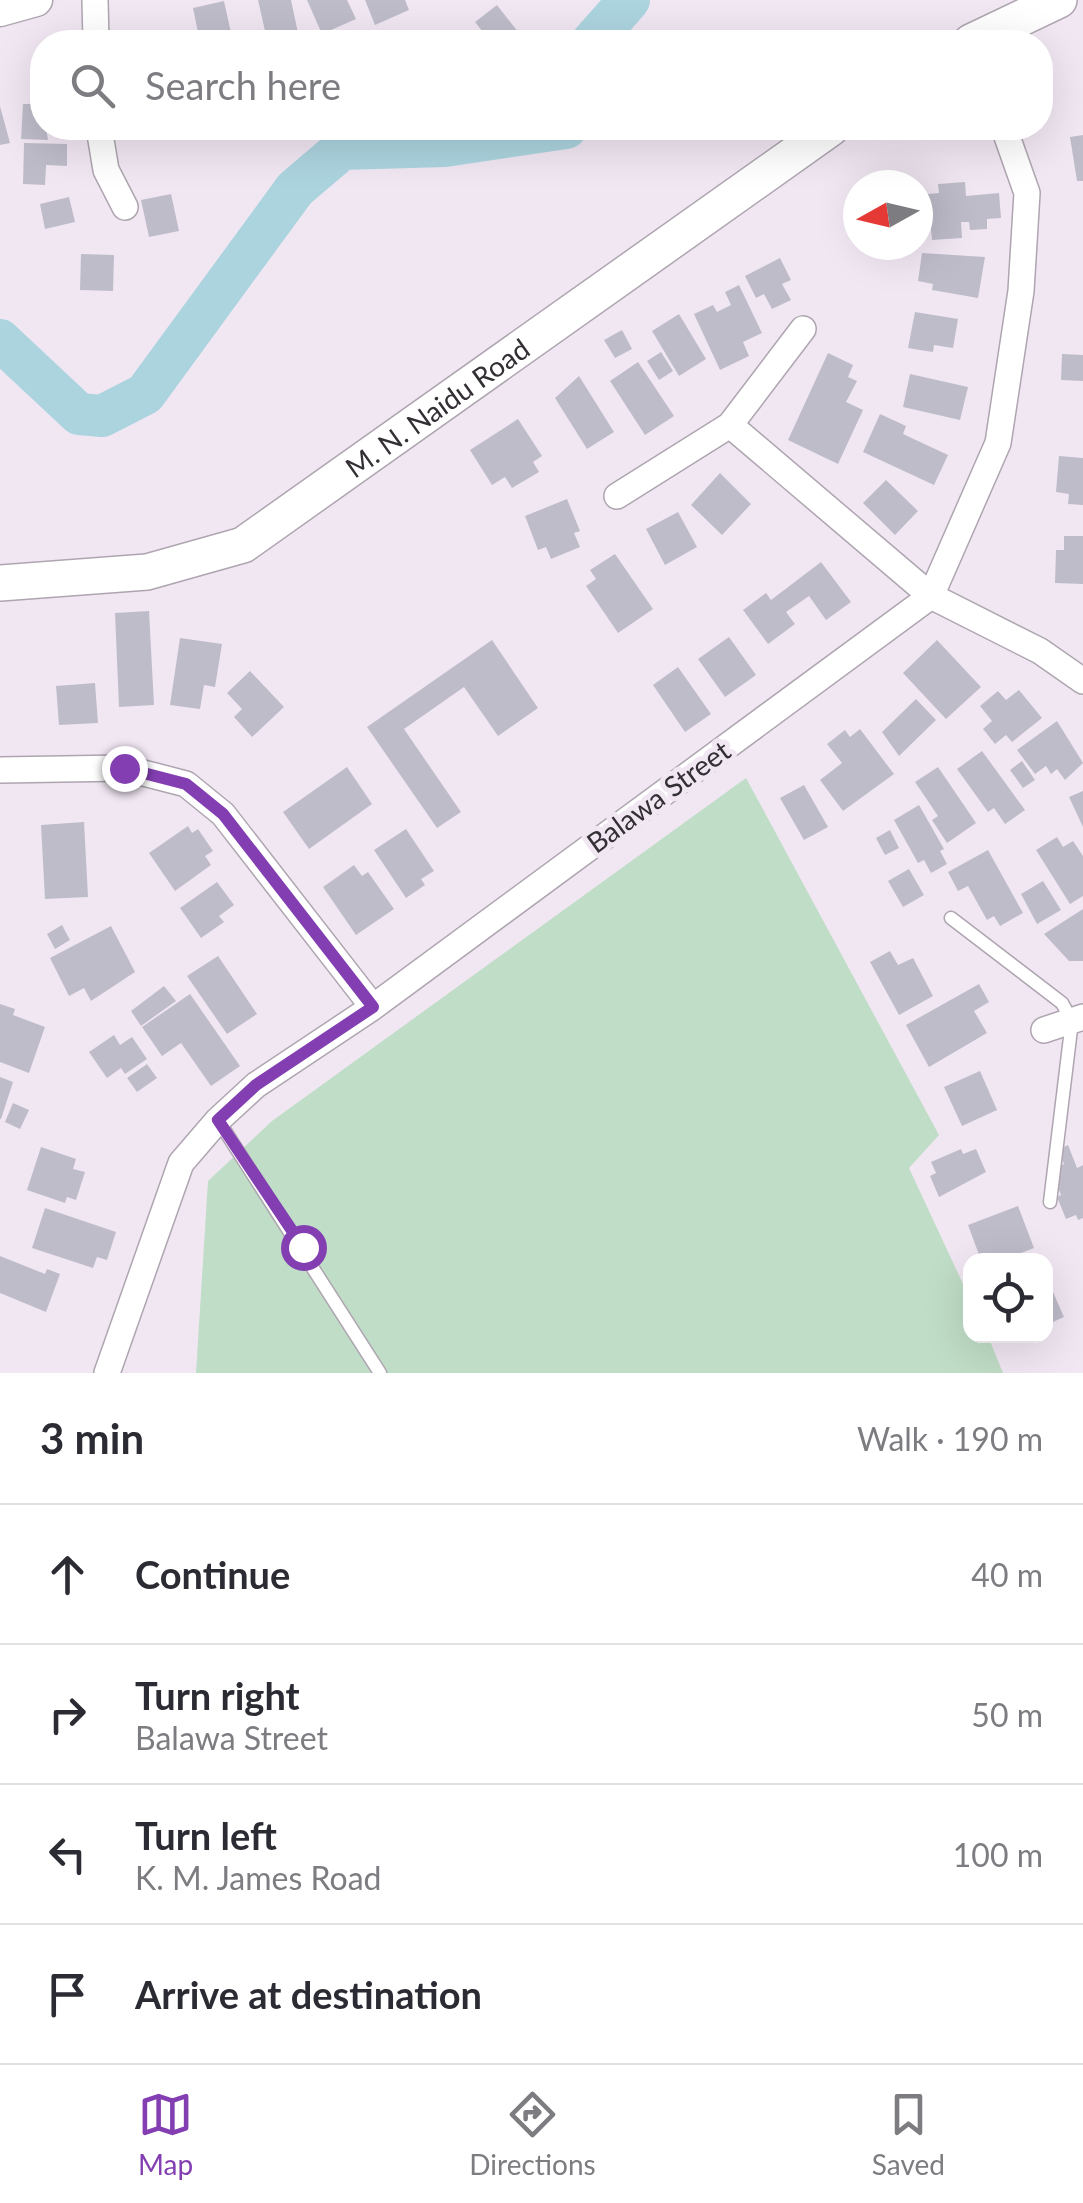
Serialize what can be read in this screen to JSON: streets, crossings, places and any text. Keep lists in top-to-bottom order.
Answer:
{
  "streets": {
    "main road": ["M. N. Naidu Road"],
    "street": ["Balawa Street"]
  },
  "north": "left",
  "page": {
    "search": "Search here",
    "heading": ["3 min", "Walk · 190 m"],
    "list": [
      ["Continue", "40 m"],
      ["Turn right", "Balawa Street", "50 m"],
      ["Turn left", "K. M. James Road", "100 m"],
      "Arrive at destination"
    ],
    "nav": ["Map", "Directions", "Saved"]
  }
}
